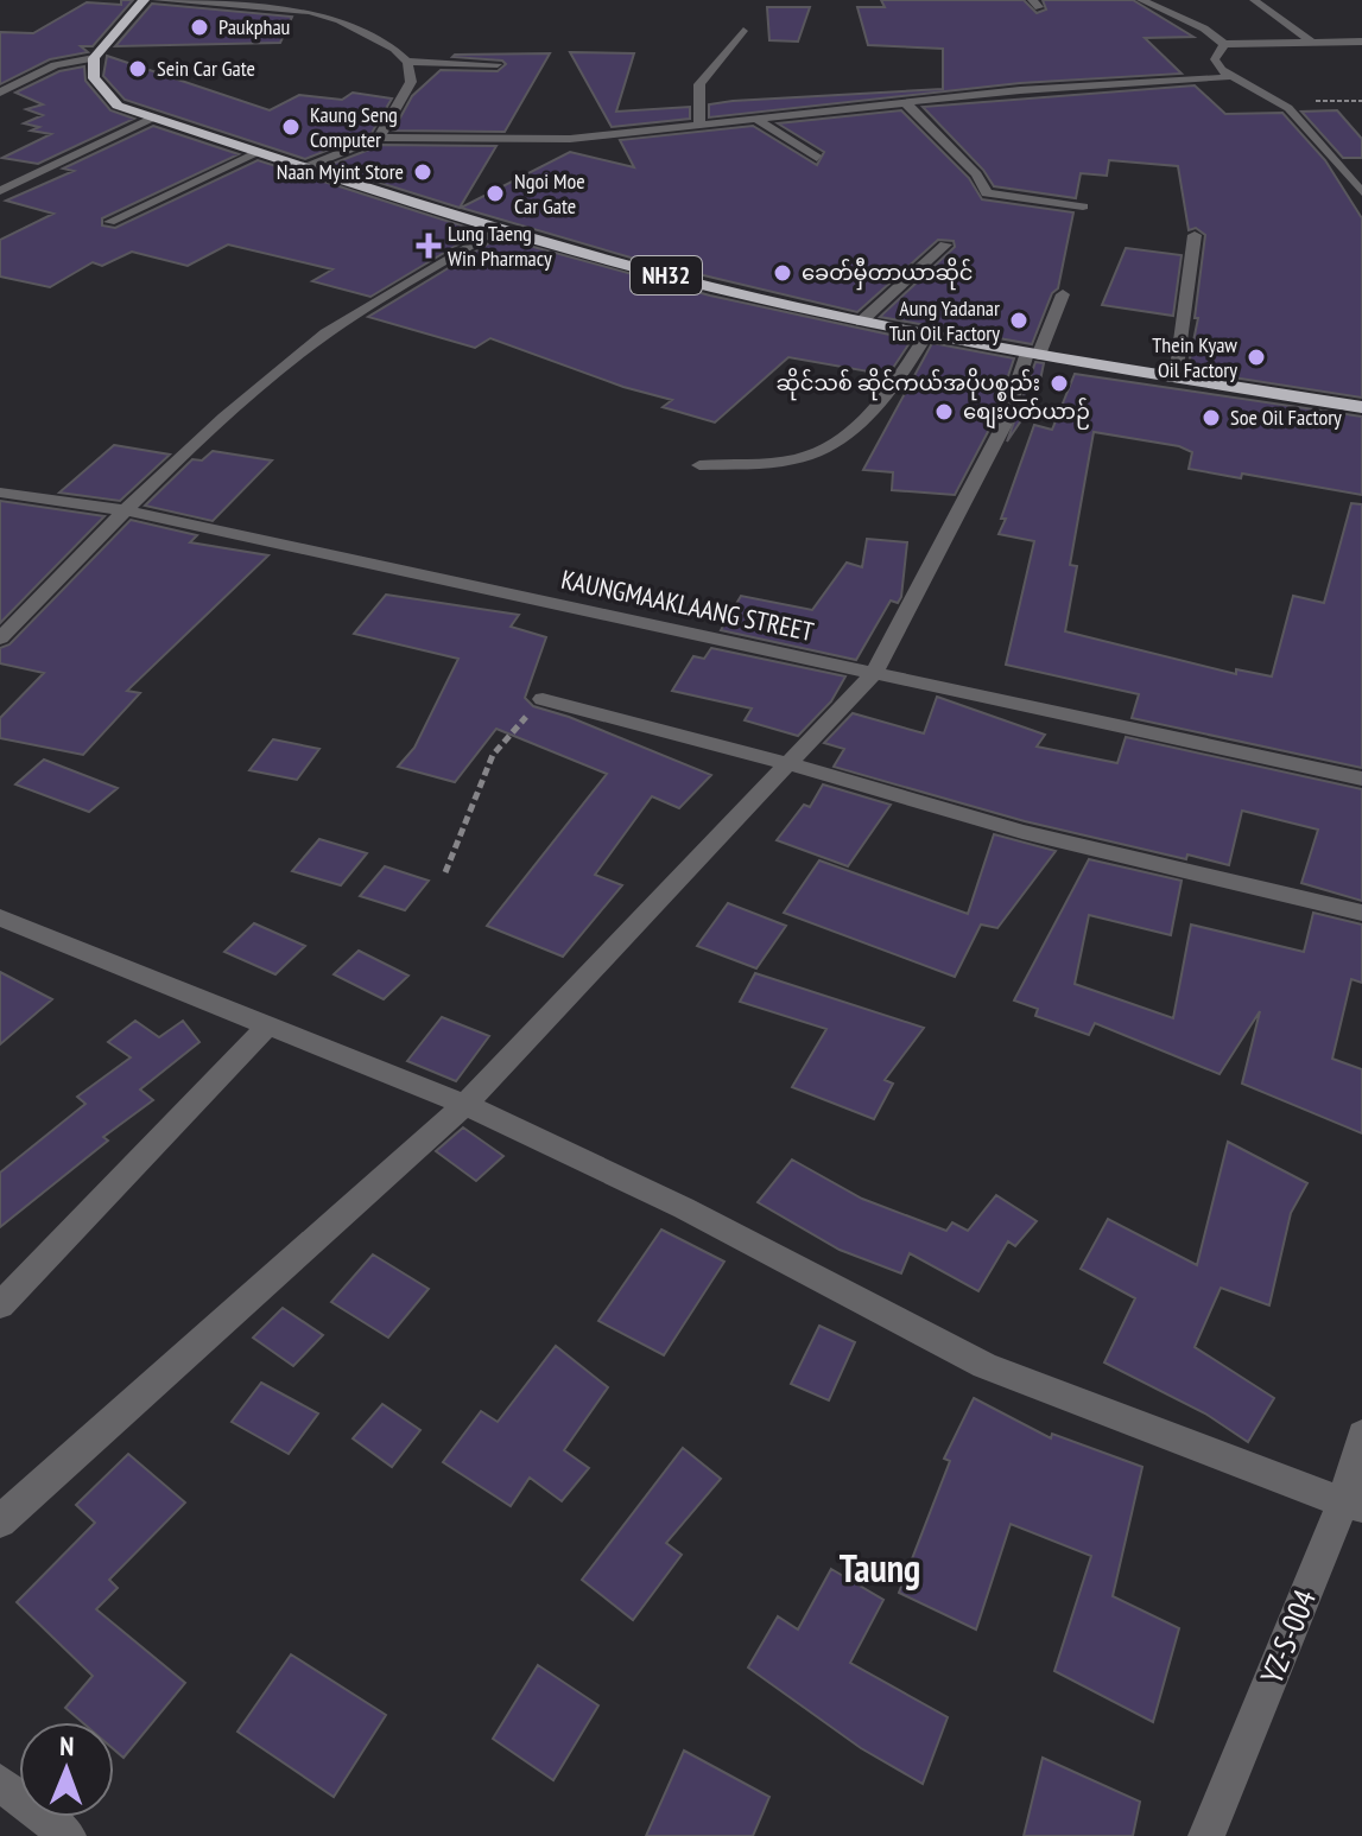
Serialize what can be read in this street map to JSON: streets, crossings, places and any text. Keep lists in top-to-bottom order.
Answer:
{
  "streets": {
    "highway": ["NH32"],
    "street": ["KAUNGMAAKLAANG STREET", "YZ-S-004"]
  },
  "districts": ["Taung"],
  "places": {
    "other": [
      "Paukphau",
      "Sein Car Gate",
      "Kaung Seng Computer",
      "Naan Myint Store",
      "Ngoi Moe Car Gate",
      "ခေတ်မှီတာယာဆိုင်",
      "Aung Yadanar Tun Oil Factory",
      "Thein Kyaw Oil Factory",
      "ဆိုင်သစ် ဆိုင်ကယ်အပိုပစ္စည်း",
      "စျေးပတ်ယာဉ်",
      "Soe Oil Factory"
    ],
    "health": ["Lung Taeng Win Pharmacy"]
  },
  "north": "top"
}
